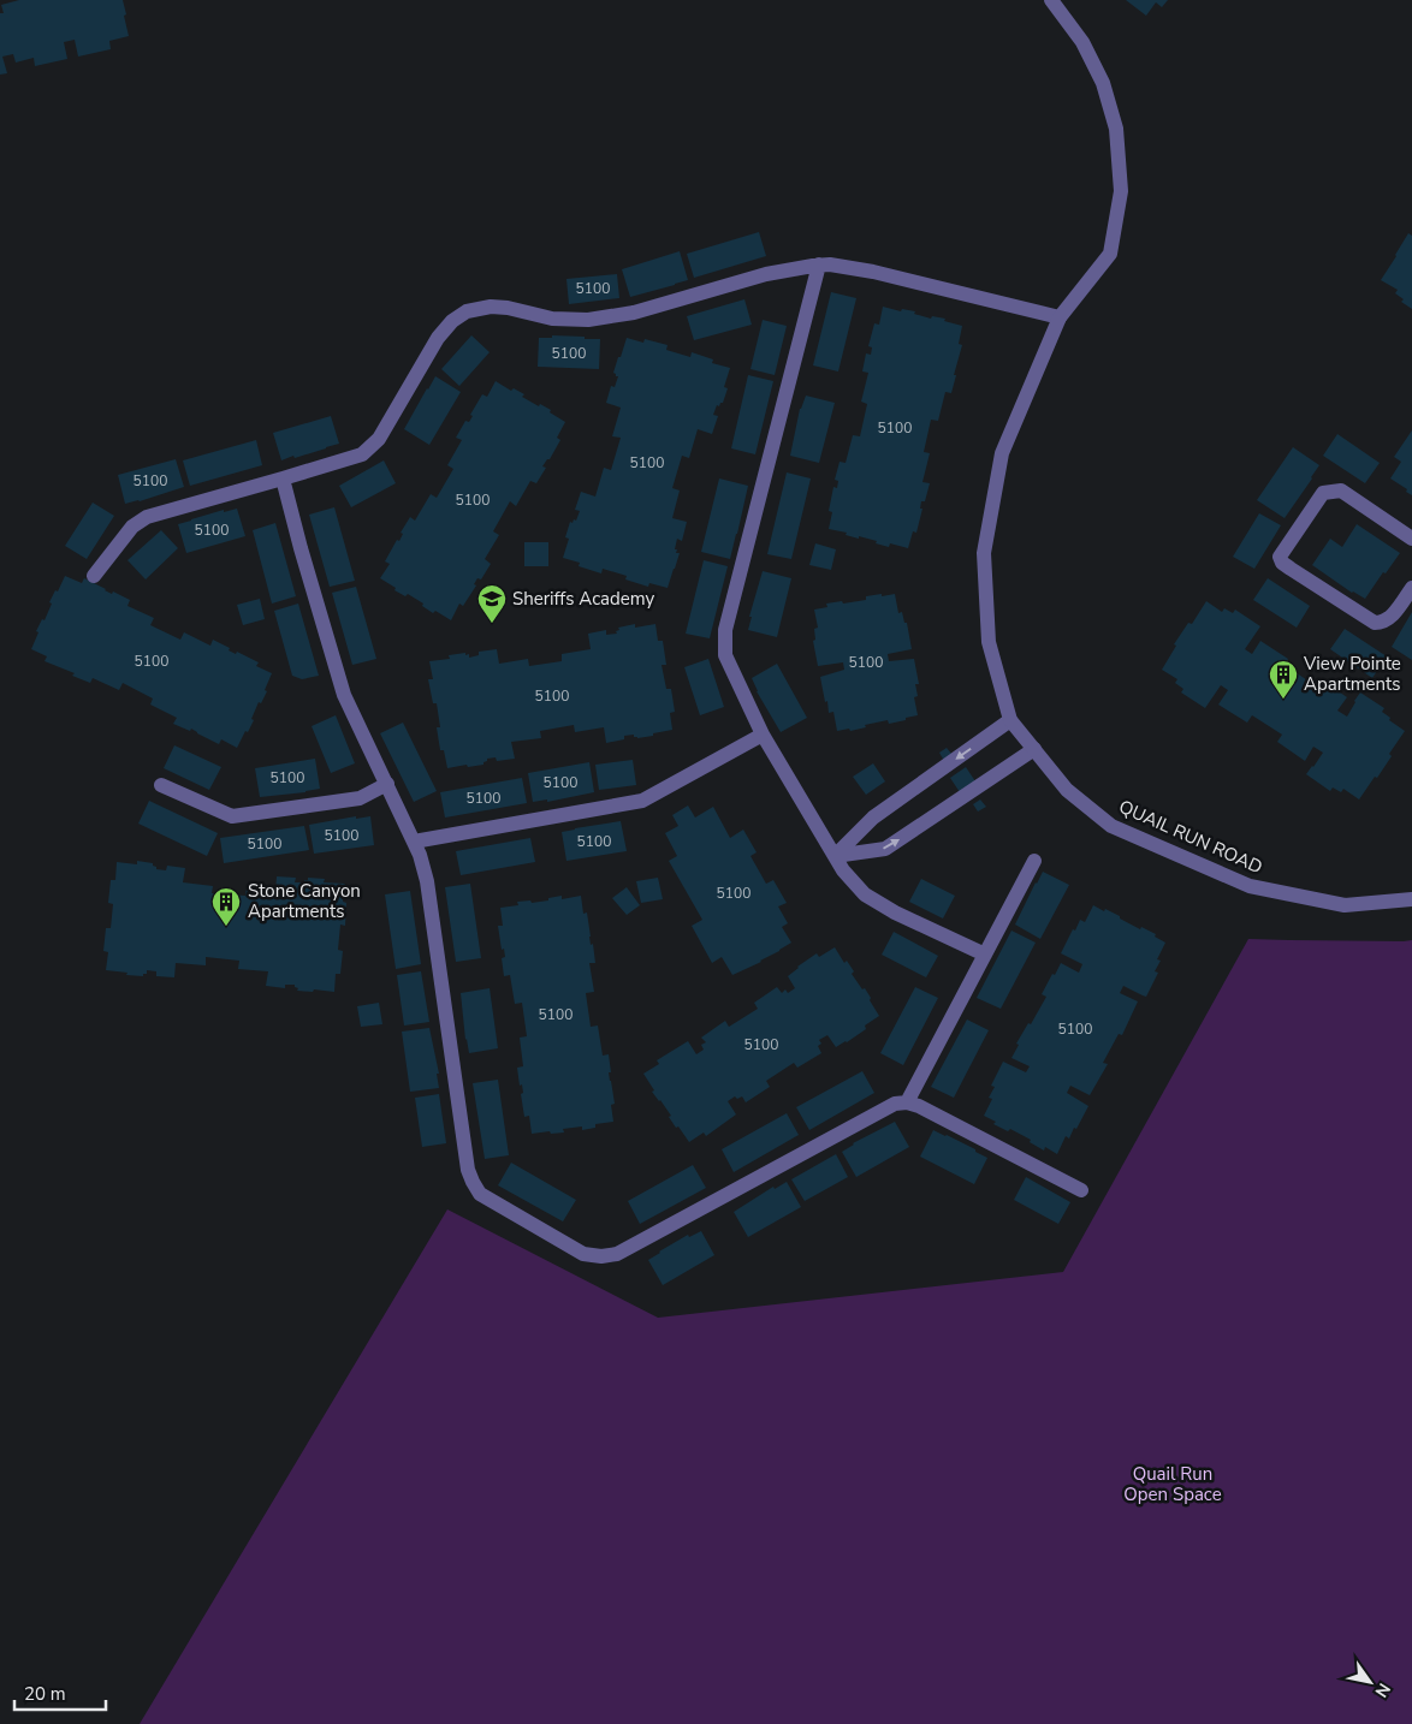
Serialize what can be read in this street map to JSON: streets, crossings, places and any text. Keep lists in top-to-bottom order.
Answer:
{
  "streets": {
    "street": ["QUAIL RUN ROAD"]
  },
  "parks": ["Quail Run Open Space"],
  "places": {
    "school or university": ["Sheriffs Academy"],
    "building": ["View Pointe Apartments", "Stone Canyon Apartments"]
  },
  "house_numbers": [
    "5100",
    "5100",
    "5100",
    "5100",
    "5100",
    "5100",
    "5100",
    "5100",
    "5100",
    "5100",
    "5100",
    "5100",
    "5100",
    "5100",
    "5100",
    "5100",
    "5100",
    "5100",
    "5100",
    "5100"
  ],
  "scale_bar": "20 m",
  "north": "bottom right"
}
